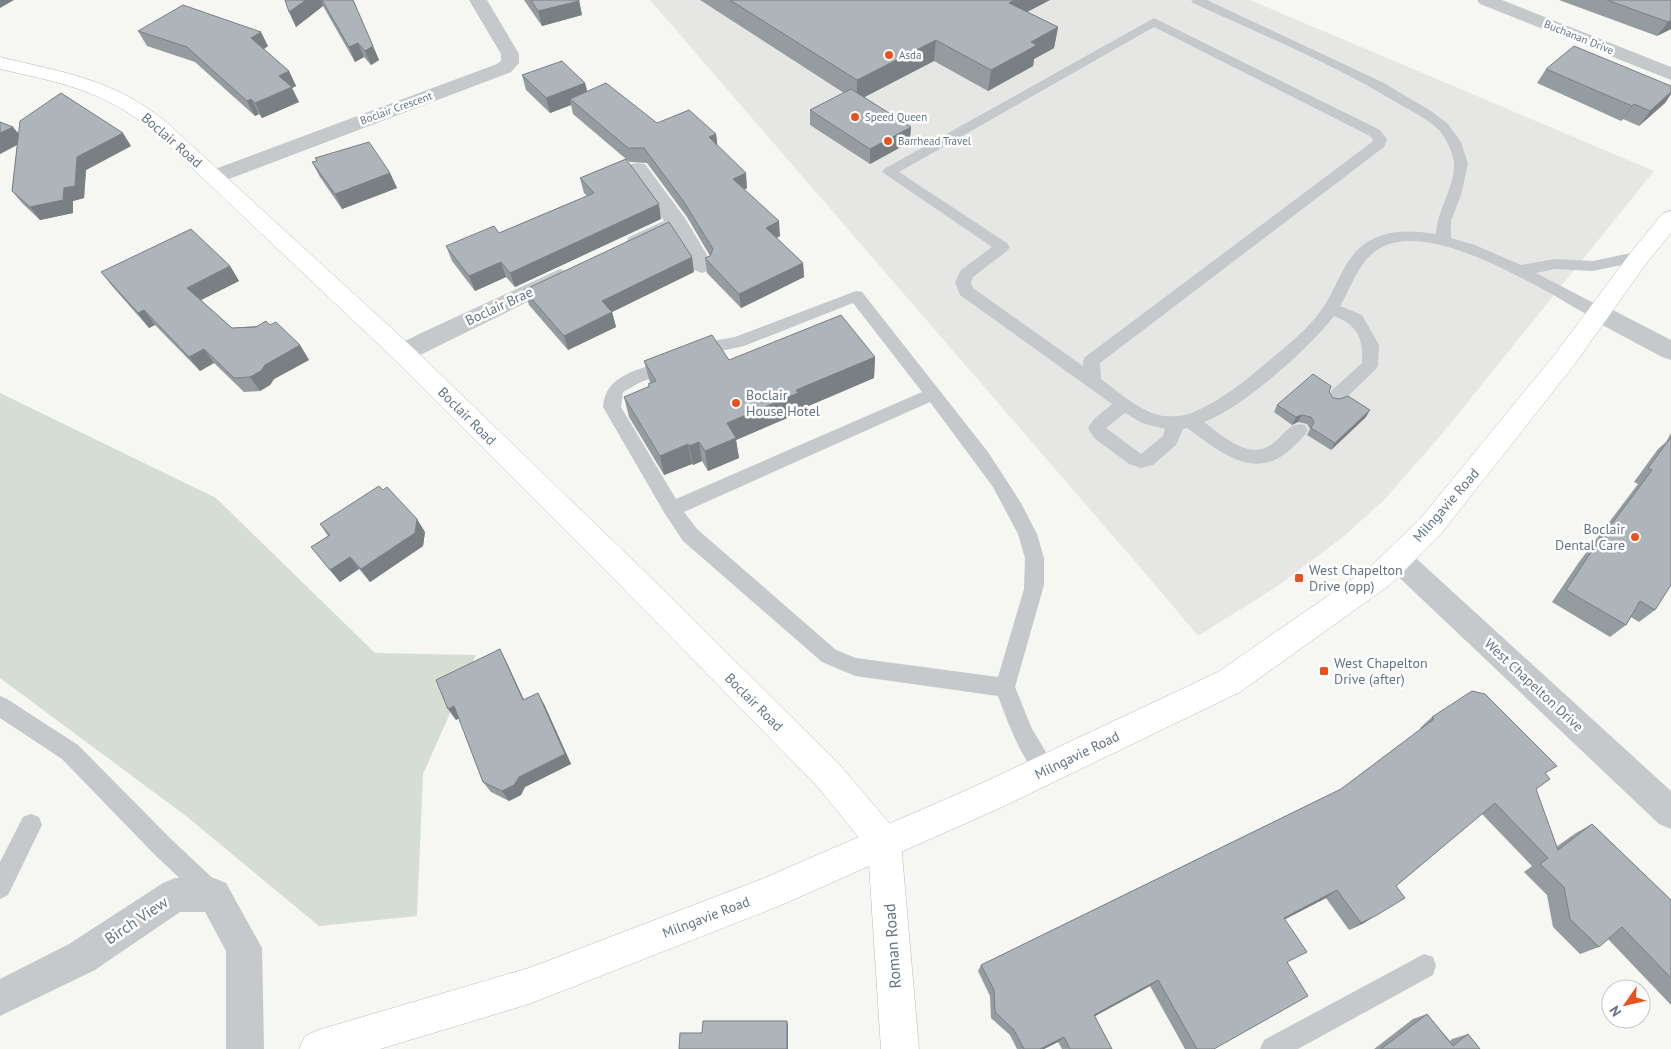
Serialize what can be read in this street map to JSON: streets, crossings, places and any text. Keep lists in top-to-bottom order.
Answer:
{
  "streets": {
    "main road": ["Boclair Road", "Milngavie Road", "Roman Road"],
    "street": [
      "Buchanan Drive",
      "Boclair Crescent",
      "Boclair Brae",
      "West Chapelton Drive",
      "Birch View"
    ]
  },
  "crossings": [
    ["Boclair Crescent", "Boclair Road"],
    ["Boclair Road", "Boclair Brae"],
    ["Boclair Road", "Milngavie Road"],
    ["Boclair Road", "Roman Road"],
    ["Milngavie Road", "West Chapelton Drive"],
    ["Milngavie Road", "Roman Road"]
  ],
  "places": {
    "other": [
      "Asda",
      "Speed Queen",
      "Barrhead Travel",
      "Boclair House Hotel",
      "Boclair Dental Care"
    ],
    "transit": ["West Chapelton Drive (opp)", "West Chapelton Drive (after)"]
  },
  "north": "bottom left"
}
